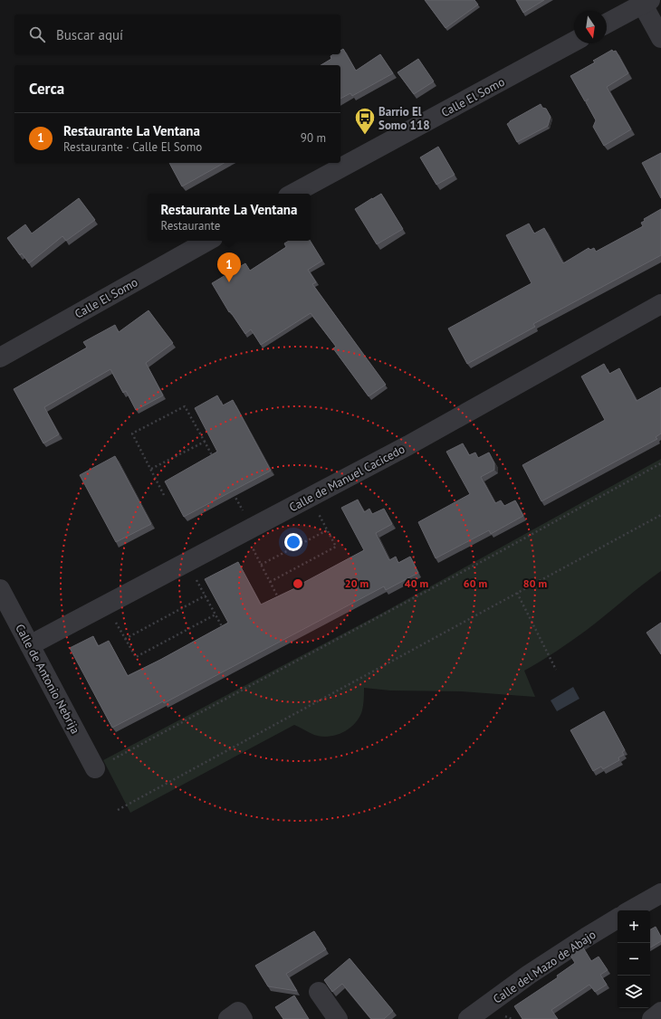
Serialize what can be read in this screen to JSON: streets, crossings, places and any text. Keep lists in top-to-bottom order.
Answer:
{
  "streets": {
    "street": [
      "Calle El Somo",
      "Calle de Manuel Cacicedo",
      "Calle de Antonio Nebrija",
      "Calle del Mazo de Abajo"
    ]
  },
  "crossings": [
    ["Calle de Manuel Cacicedo", "Calle de Antonio Nebrija"]
  ],
  "places": {
    "bus stop": ["Barrio El Somo 118"]
  },
  "north": "bottom",
  "page": {
    "search": "Buscar aquí",
    "heading": "Cerca",
    "list": [
      {
        "mark": "1",
        "name": "Restaurante La Ventana",
        "note": "Restaurante · Calle El Somo",
        "value": "90 m"
      }
    ],
    "popup": ["Restaurante La Ventana", "Restaurante"],
    "pins": "1",
    "map_buttons": ["+", "−"]
  },
  "rings": [
    "20 m",
    "40 m",
    "60 m",
    "80 m"
  ]
}
